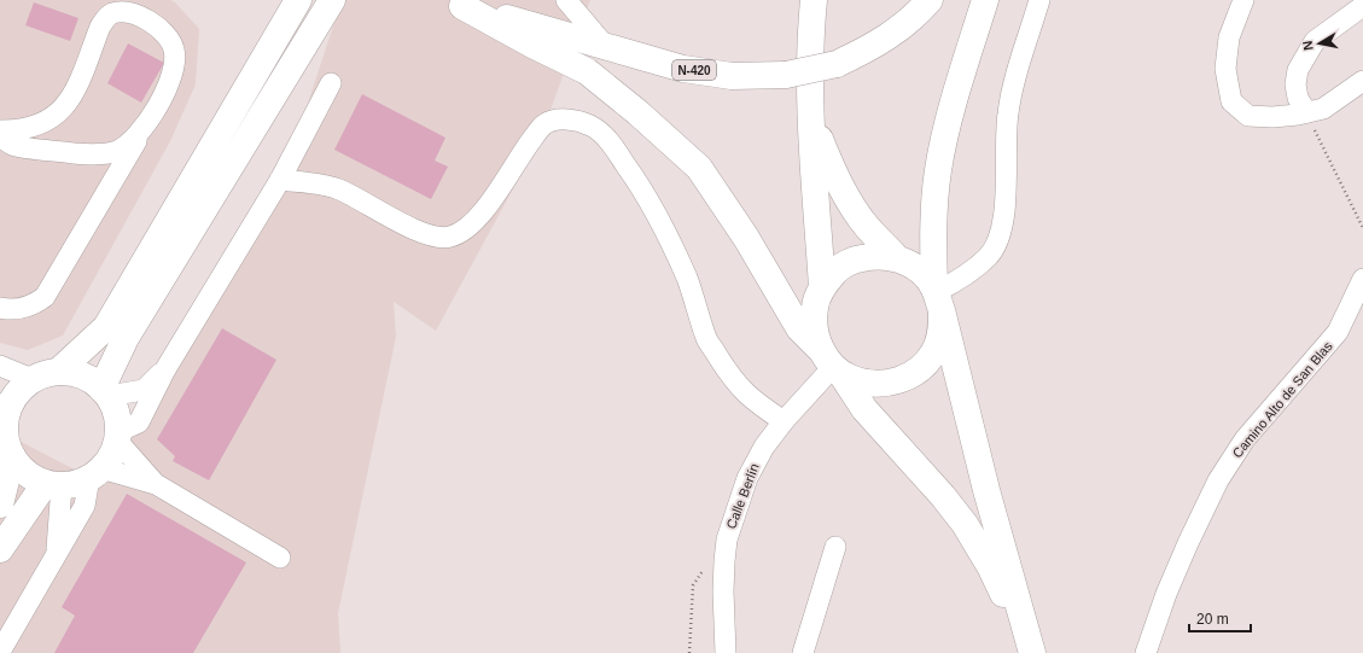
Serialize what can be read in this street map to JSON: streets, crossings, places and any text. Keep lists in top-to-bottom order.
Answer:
{
  "streets": {
    "main road": ["N-420"],
    "street": ["Camino Alto de San Blas", "Calle Berlín"]
  },
  "scale_bar": "20 m",
  "north": "left"
}
